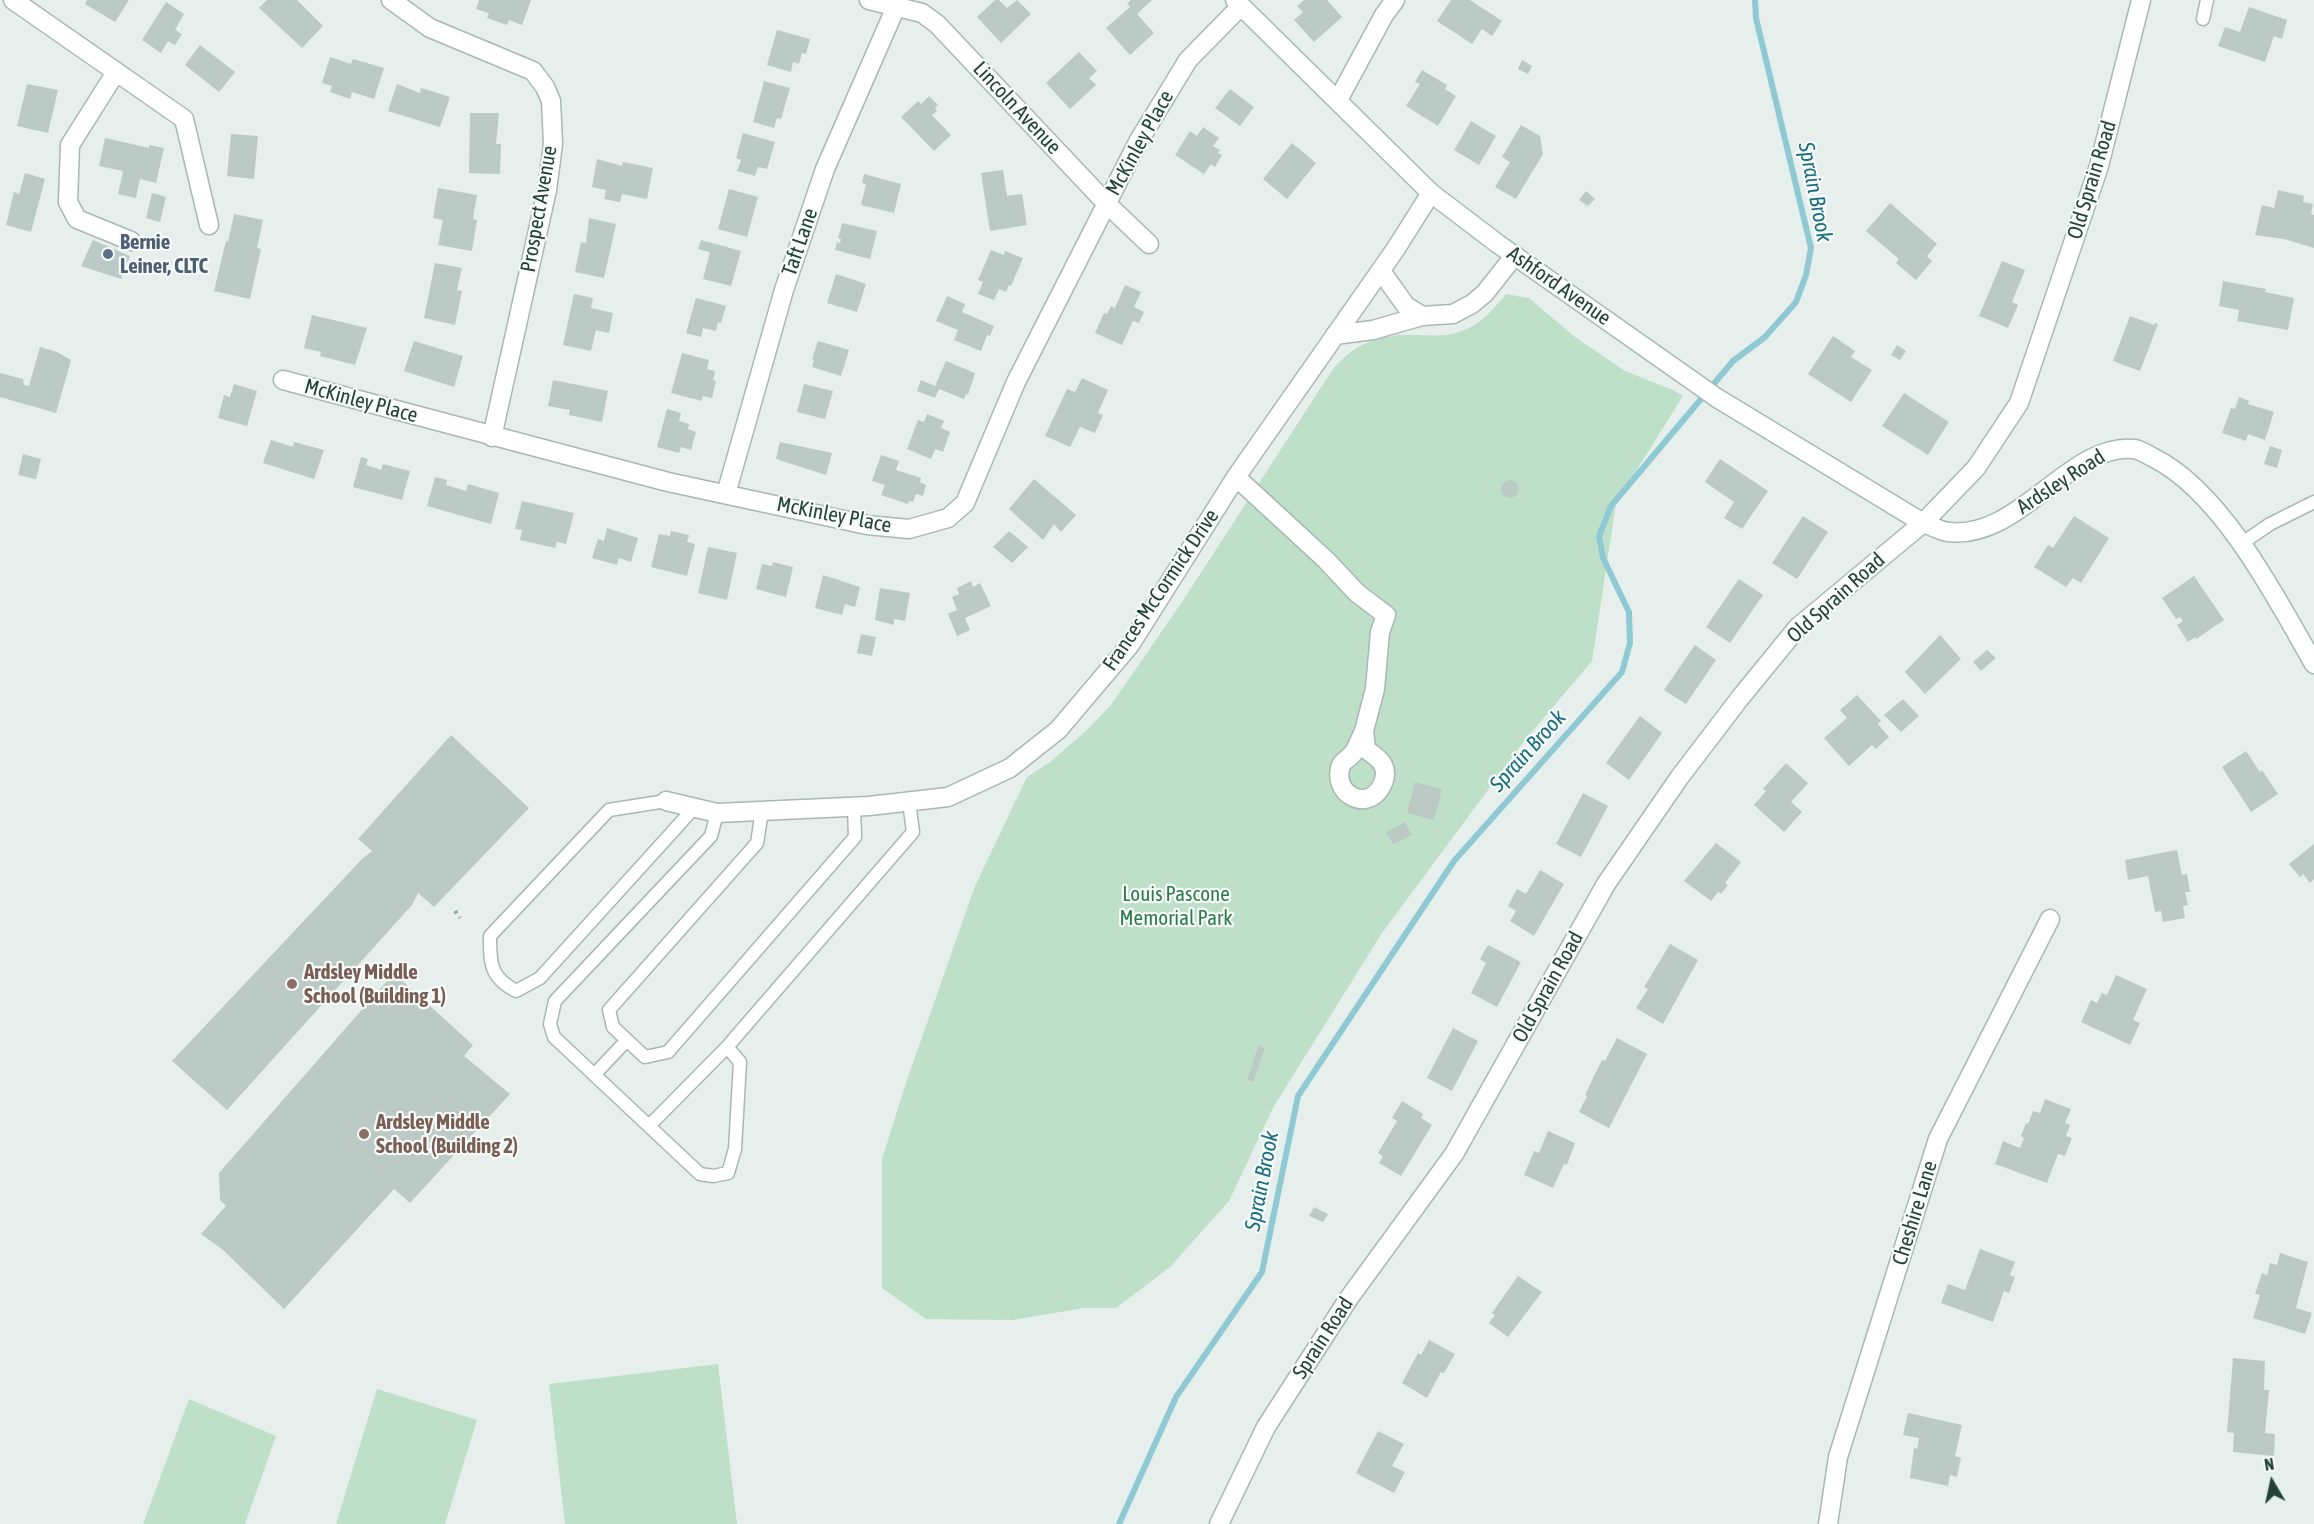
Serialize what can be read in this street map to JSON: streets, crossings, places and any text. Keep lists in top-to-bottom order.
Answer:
{
  "streets": {
    "street": [
      "Lincoln Avenue",
      "McKinley Place",
      "Old Sprain Road",
      "Prospect Avenue",
      "Taft Lane",
      "Ashford Avenue",
      "Ardsley Road",
      "Frances McCormick Drive",
      "Cheshire Lane",
      "Sprain Road"
    ]
  },
  "crossings": [
    ["Lincoln Avenue", "McKinley Place"],
    ["Lincoln Avenue", "Taft Lane"],
    ["McKinley Place", "Prospect Avenue"],
    ["McKinley Place", "Taft Lane"],
    ["McKinley Place", "Ashford Avenue"],
    ["Old Sprain Road", "Ashford Avenue"],
    ["Old Sprain Road", "Ardsley Road"],
    ["Old Sprain Road", "Sprain Road"],
    ["Ashford Avenue", "Ardsley Road"],
    ["Ashford Avenue", "Frances McCormick Drive"]
  ],
  "water": ["Sprain Brook"],
  "parks": ["Louis Pascone Memorial Park"],
  "places": ["Bernie Leiner, CLTC", "Ardsley Middle School (Building 1)", "Ardsley Middle School (Building 2)"],
  "north": "top"
}
